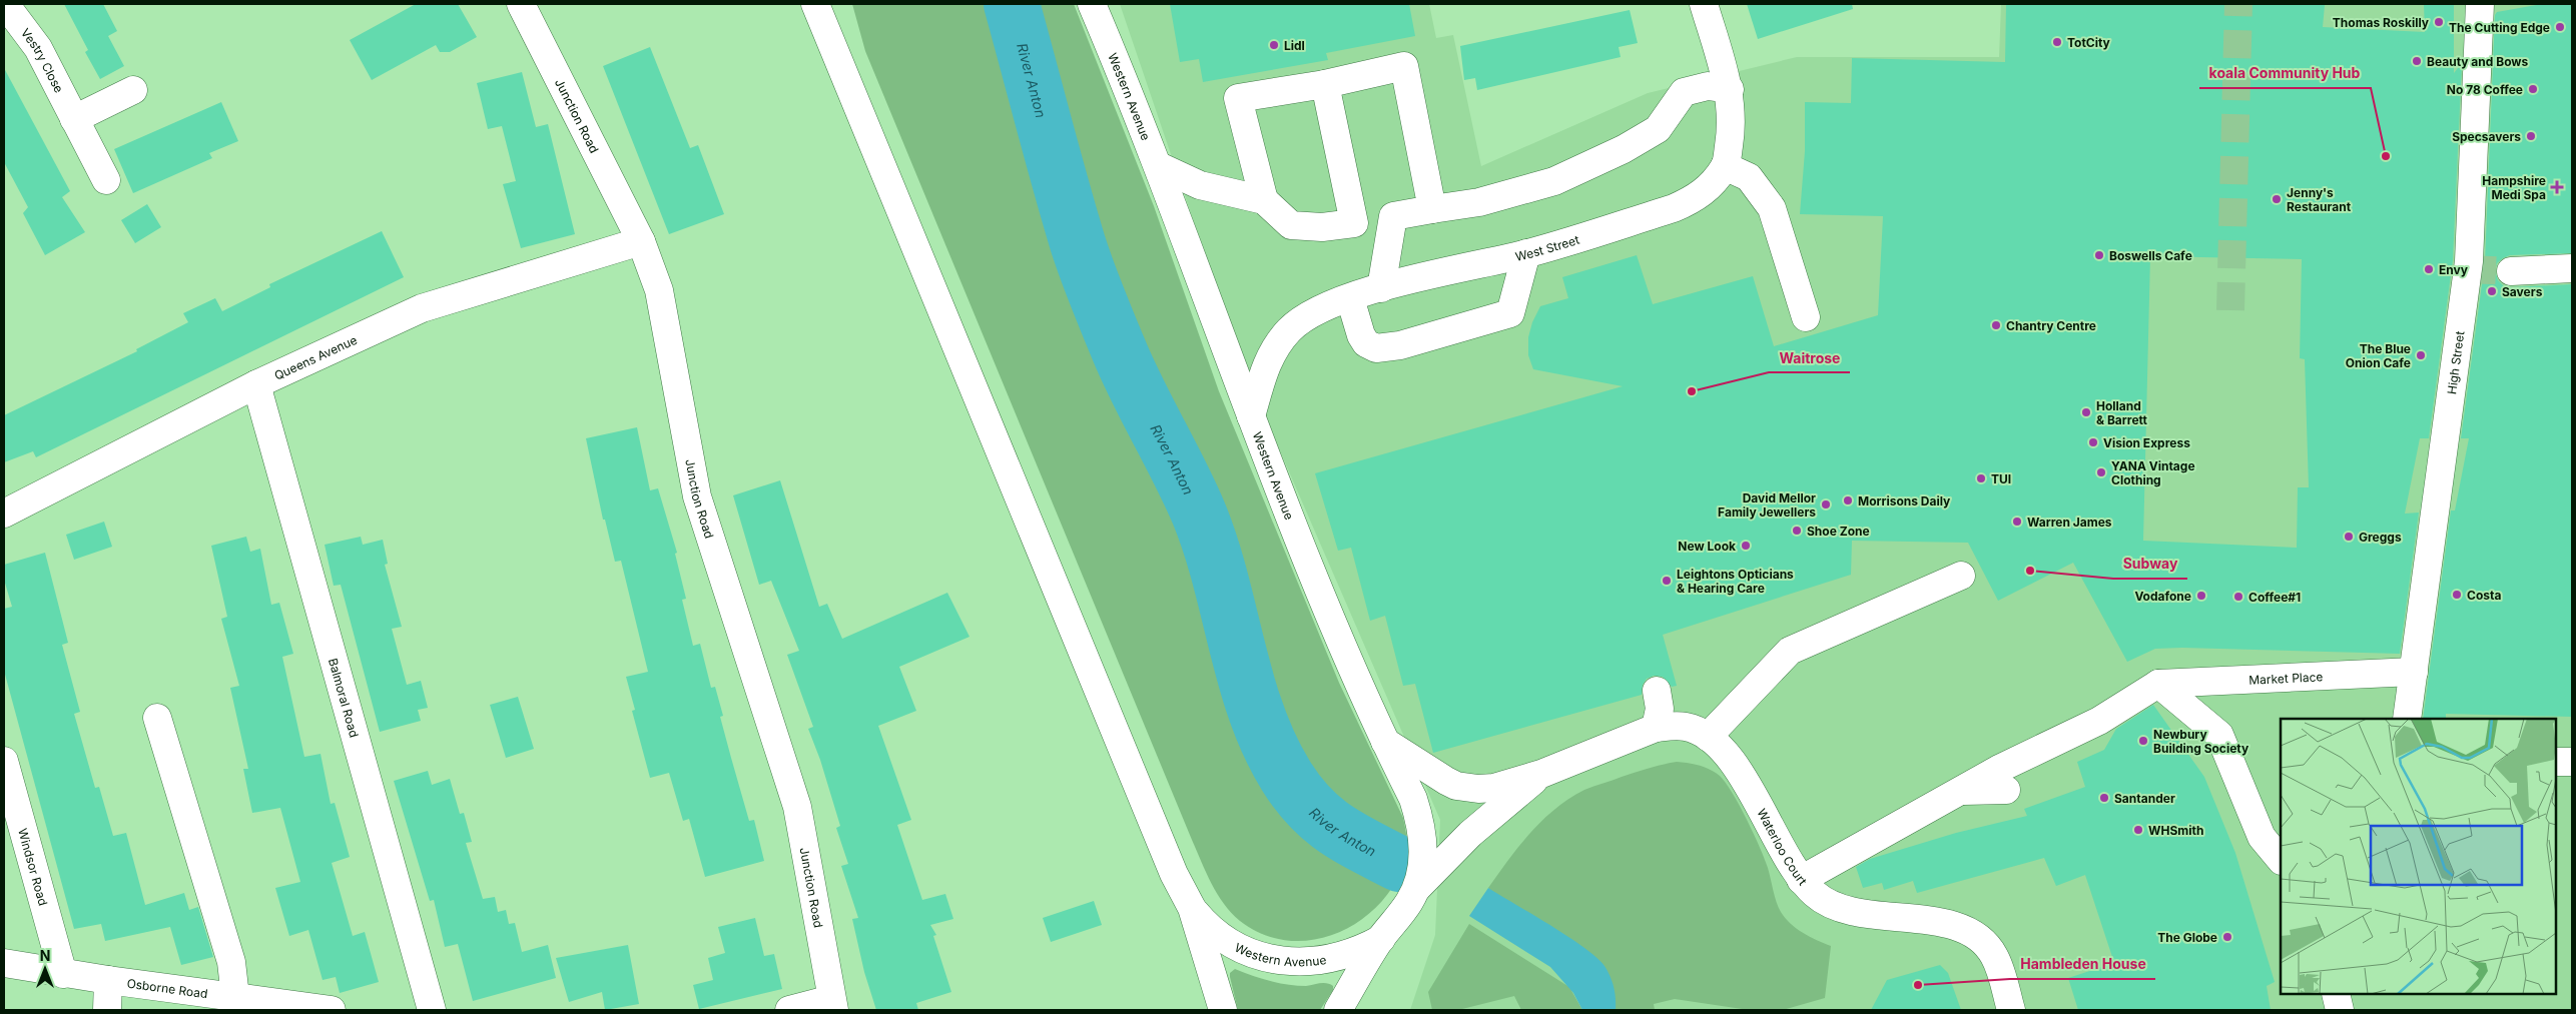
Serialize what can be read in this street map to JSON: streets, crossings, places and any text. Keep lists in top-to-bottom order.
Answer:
{
  "streets": {
    "street": [
      "Vestry Close",
      "Western Avenue",
      "Junction Road",
      "West Street",
      "Queens Avenue",
      "High Street",
      "Market Place",
      "Balmoral Road",
      "Waterloo Court",
      "Windsor Road",
      "Osborne Road"
    ]
  },
  "crossings": [
    ["Western Avenue", "West Street"],
    ["Western Avenue", "Waterloo Court"],
    ["Junction Road", "Queens Avenue"],
    ["Queens Avenue", "Balmoral Road"],
    ["High Street", "Market Place"],
    ["Windsor Road", "Osborne Road"]
  ],
  "water": ["River Anton"],
  "places": {
    "other": [
      "Thomas Roskilly",
      "The Cutting Edge",
      "TotCity",
      "Lidl",
      "Beauty and Bows",
      "No 78 Coffee",
      "Specsavers",
      "koala Community Hub",
      "Jenny's Restaurant",
      "Boswells Cafe",
      "Envy",
      "Savers",
      "Chantry Centre",
      "The Blue Onion Cafe",
      "Waitrose",
      "Holland & Barrett",
      "Vision Express",
      "YANA Vintage Clothing",
      "TUI",
      "Morrisons Daily",
      "David Mellor Family Jewellers",
      "Warren James",
      "Shoe Zone",
      "Greggs",
      "New Look",
      "Subway",
      "Leightons Opticians & Hearing Care",
      "Costa",
      "Vodafone",
      "Coffee#1",
      "Newbury Building Society",
      "Santander",
      "WHSmith",
      "The Globe",
      "Hambleden House"
    ],
    "health": ["Hampshire Medi Spa"]
  },
  "north": "top"
}
